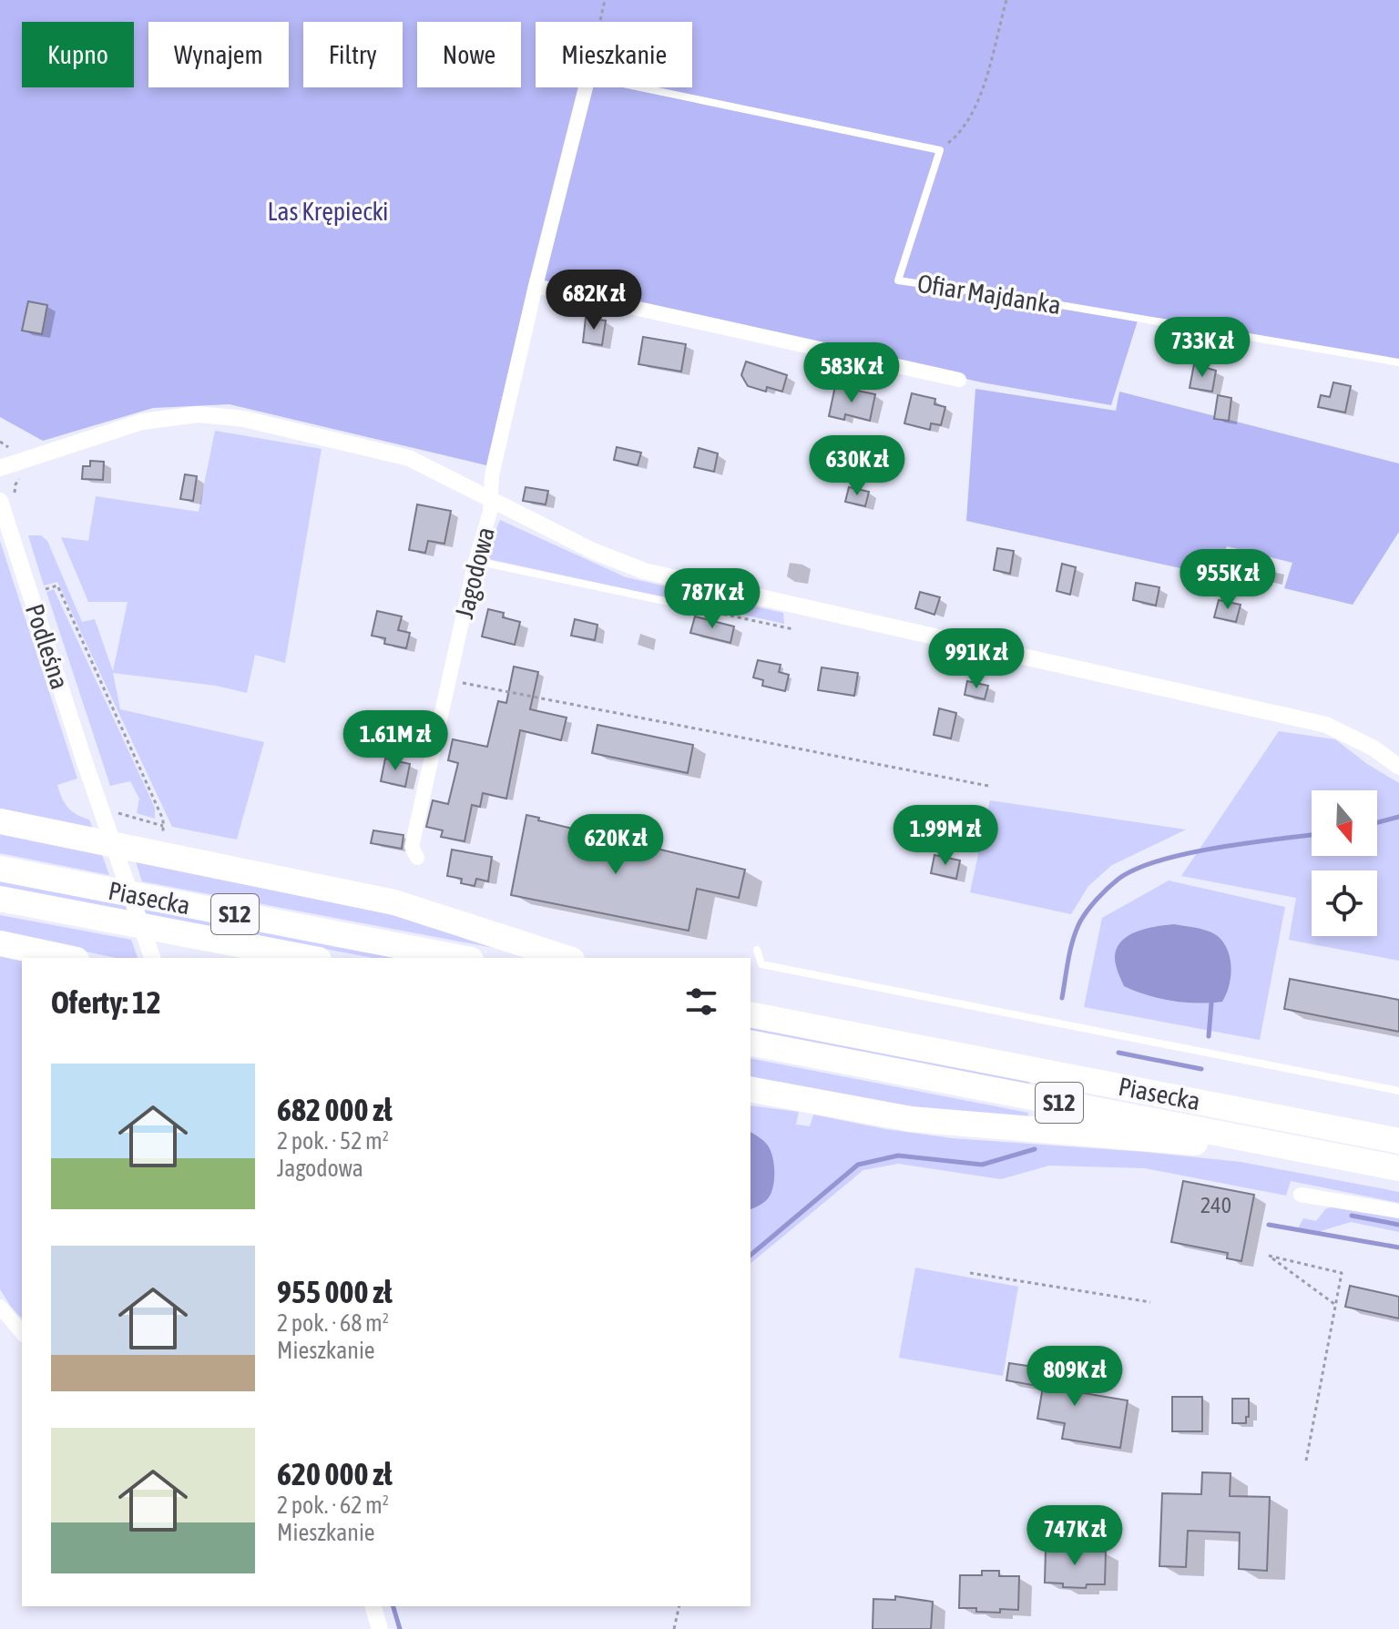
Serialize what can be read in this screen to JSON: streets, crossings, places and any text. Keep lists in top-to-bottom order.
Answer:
{
  "streets": {
    "highway": ["Piasecka", "S12"],
    "street": ["Jagodowa", "Podleśna"],
    "lane": ["Ofiar Majdanka"]
  },
  "parks": ["Las Krępiecki"],
  "house_numbers": ["240"],
  "north": "bottom",
  "page": {
    "chip": [
      "Kupno",
      "Wynajem",
      "Filtry",
      "Nowe",
      "Mieszkanie"
    ],
    "price": [
      "682K zł",
      "733K zł",
      "583K zł",
      "630K zł",
      "955K zł",
      "787K zł",
      "991K zł",
      "1.61M zł",
      "1.99M zł",
      "620K zł",
      "809K zł",
      "747K zł"
    ],
    "heading": "Oferty: 12",
    "list": [
      {
        "name": "682 000 zł",
        "note": "2 pok. · 52 m² · Jagodowa"
      },
      {
        "name": "955 000 zł",
        "note": "2 pok. · 68 m² · Mieszkanie"
      },
      {
        "name": "620 000 zł",
        "note": "2 pok. · 62 m² · Mieszkanie"
      }
    ]
  }
}
